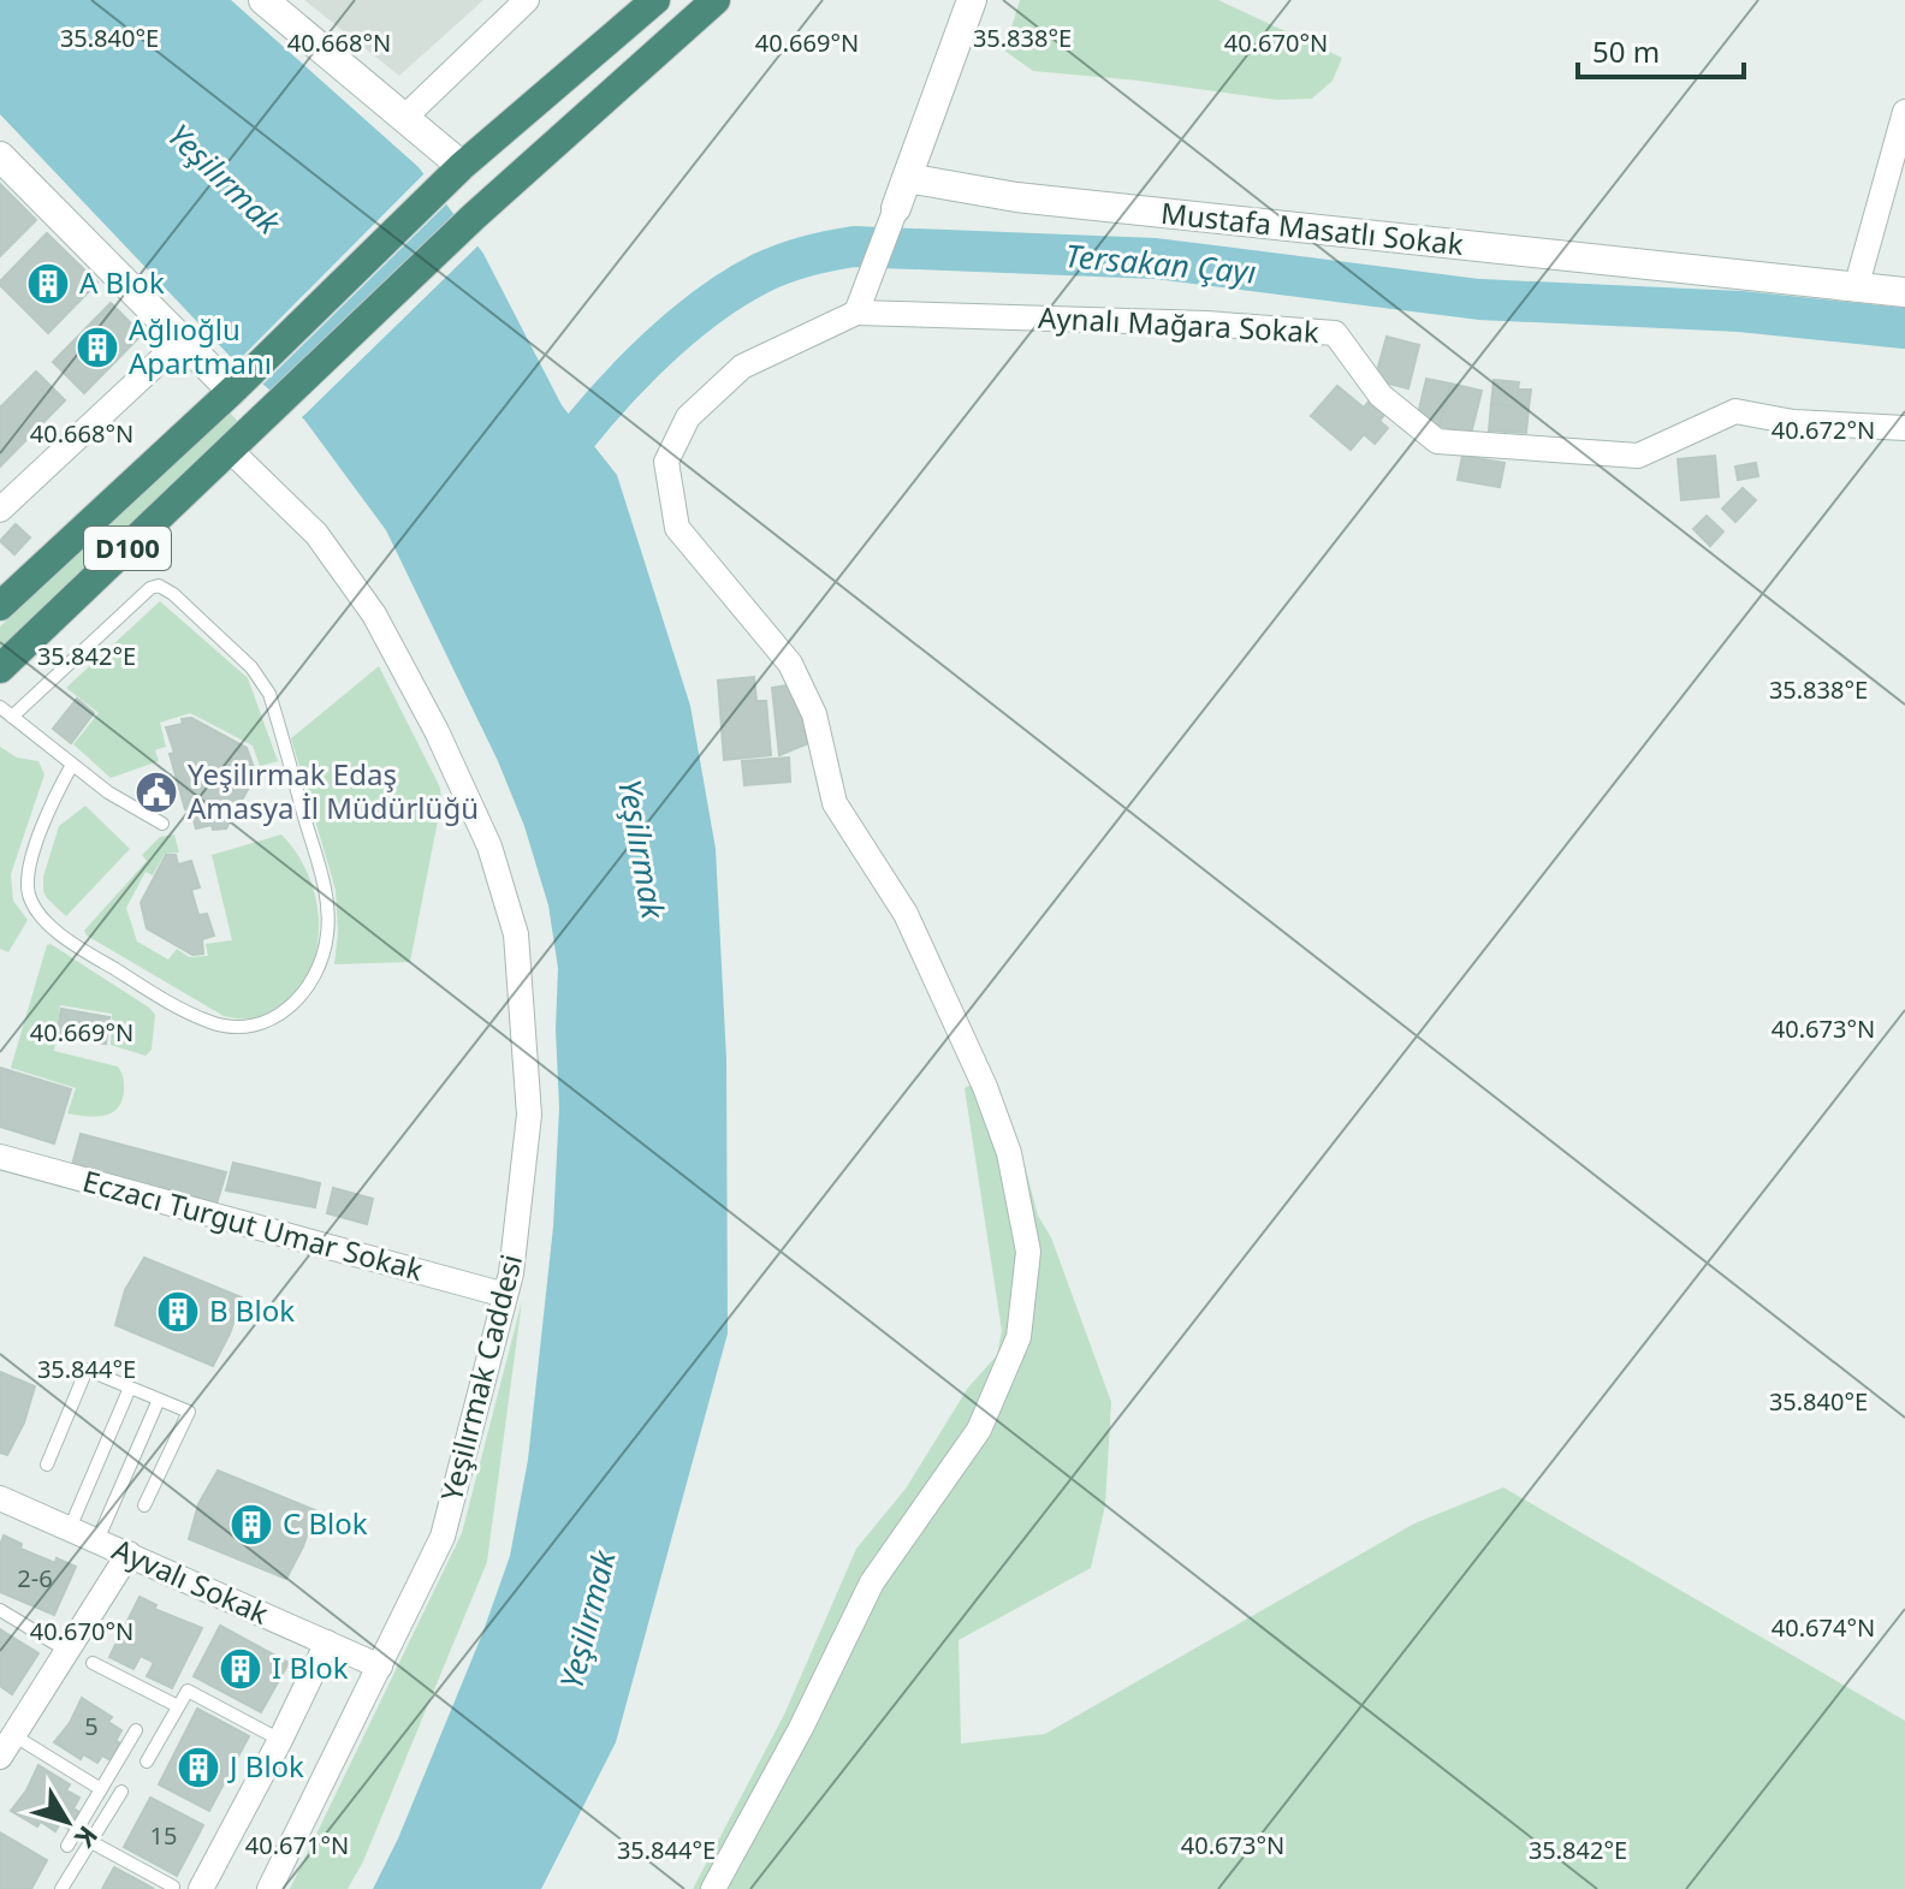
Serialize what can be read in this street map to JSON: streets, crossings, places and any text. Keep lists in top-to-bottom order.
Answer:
{
  "streets": {
    "highway": ["D100"],
    "street": [
      "Mustafa Masatlı Sokak",
      "Aynalı Mağara Sokak",
      "Eczacı Turgut Umar Sokak",
      "Yeşilırmak Caddesi",
      "Ayvalı Sokak"
    ]
  },
  "crossings": [
    ["D100", "Yeşilırmak Caddesi"],
    ["Eczacı Turgut Umar Sokak", "Yeşilırmak Caddesi"],
    ["Yeşilırmak Caddesi", "Ayvalı Sokak"]
  ],
  "water": ["Yeşilırmak", "Tersakan Çayı"],
  "places": {
    "building": [
      "A Blok",
      "Ağlıoğlu Apartmanı",
      "B Blok",
      "C Blok",
      "I Blok",
      "J Blok"
    ],
    "public building": ["Yeşilırmak Edaş Amasya İl Müdürlüğü"]
  },
  "house_numbers": ["2-6", "5", "15"],
  "scale_bar": "50 m",
  "north": "bottom right",
  "coordinates": [
    "35.840°E",
    "35.838°E",
    "40.668°N",
    "40.669°N",
    "40.670°N",
    "40.672°N",
    "35.842°E",
    "40.673°N",
    "35.844°E",
    "40.674°N",
    "40.671°N"
  ]
}
